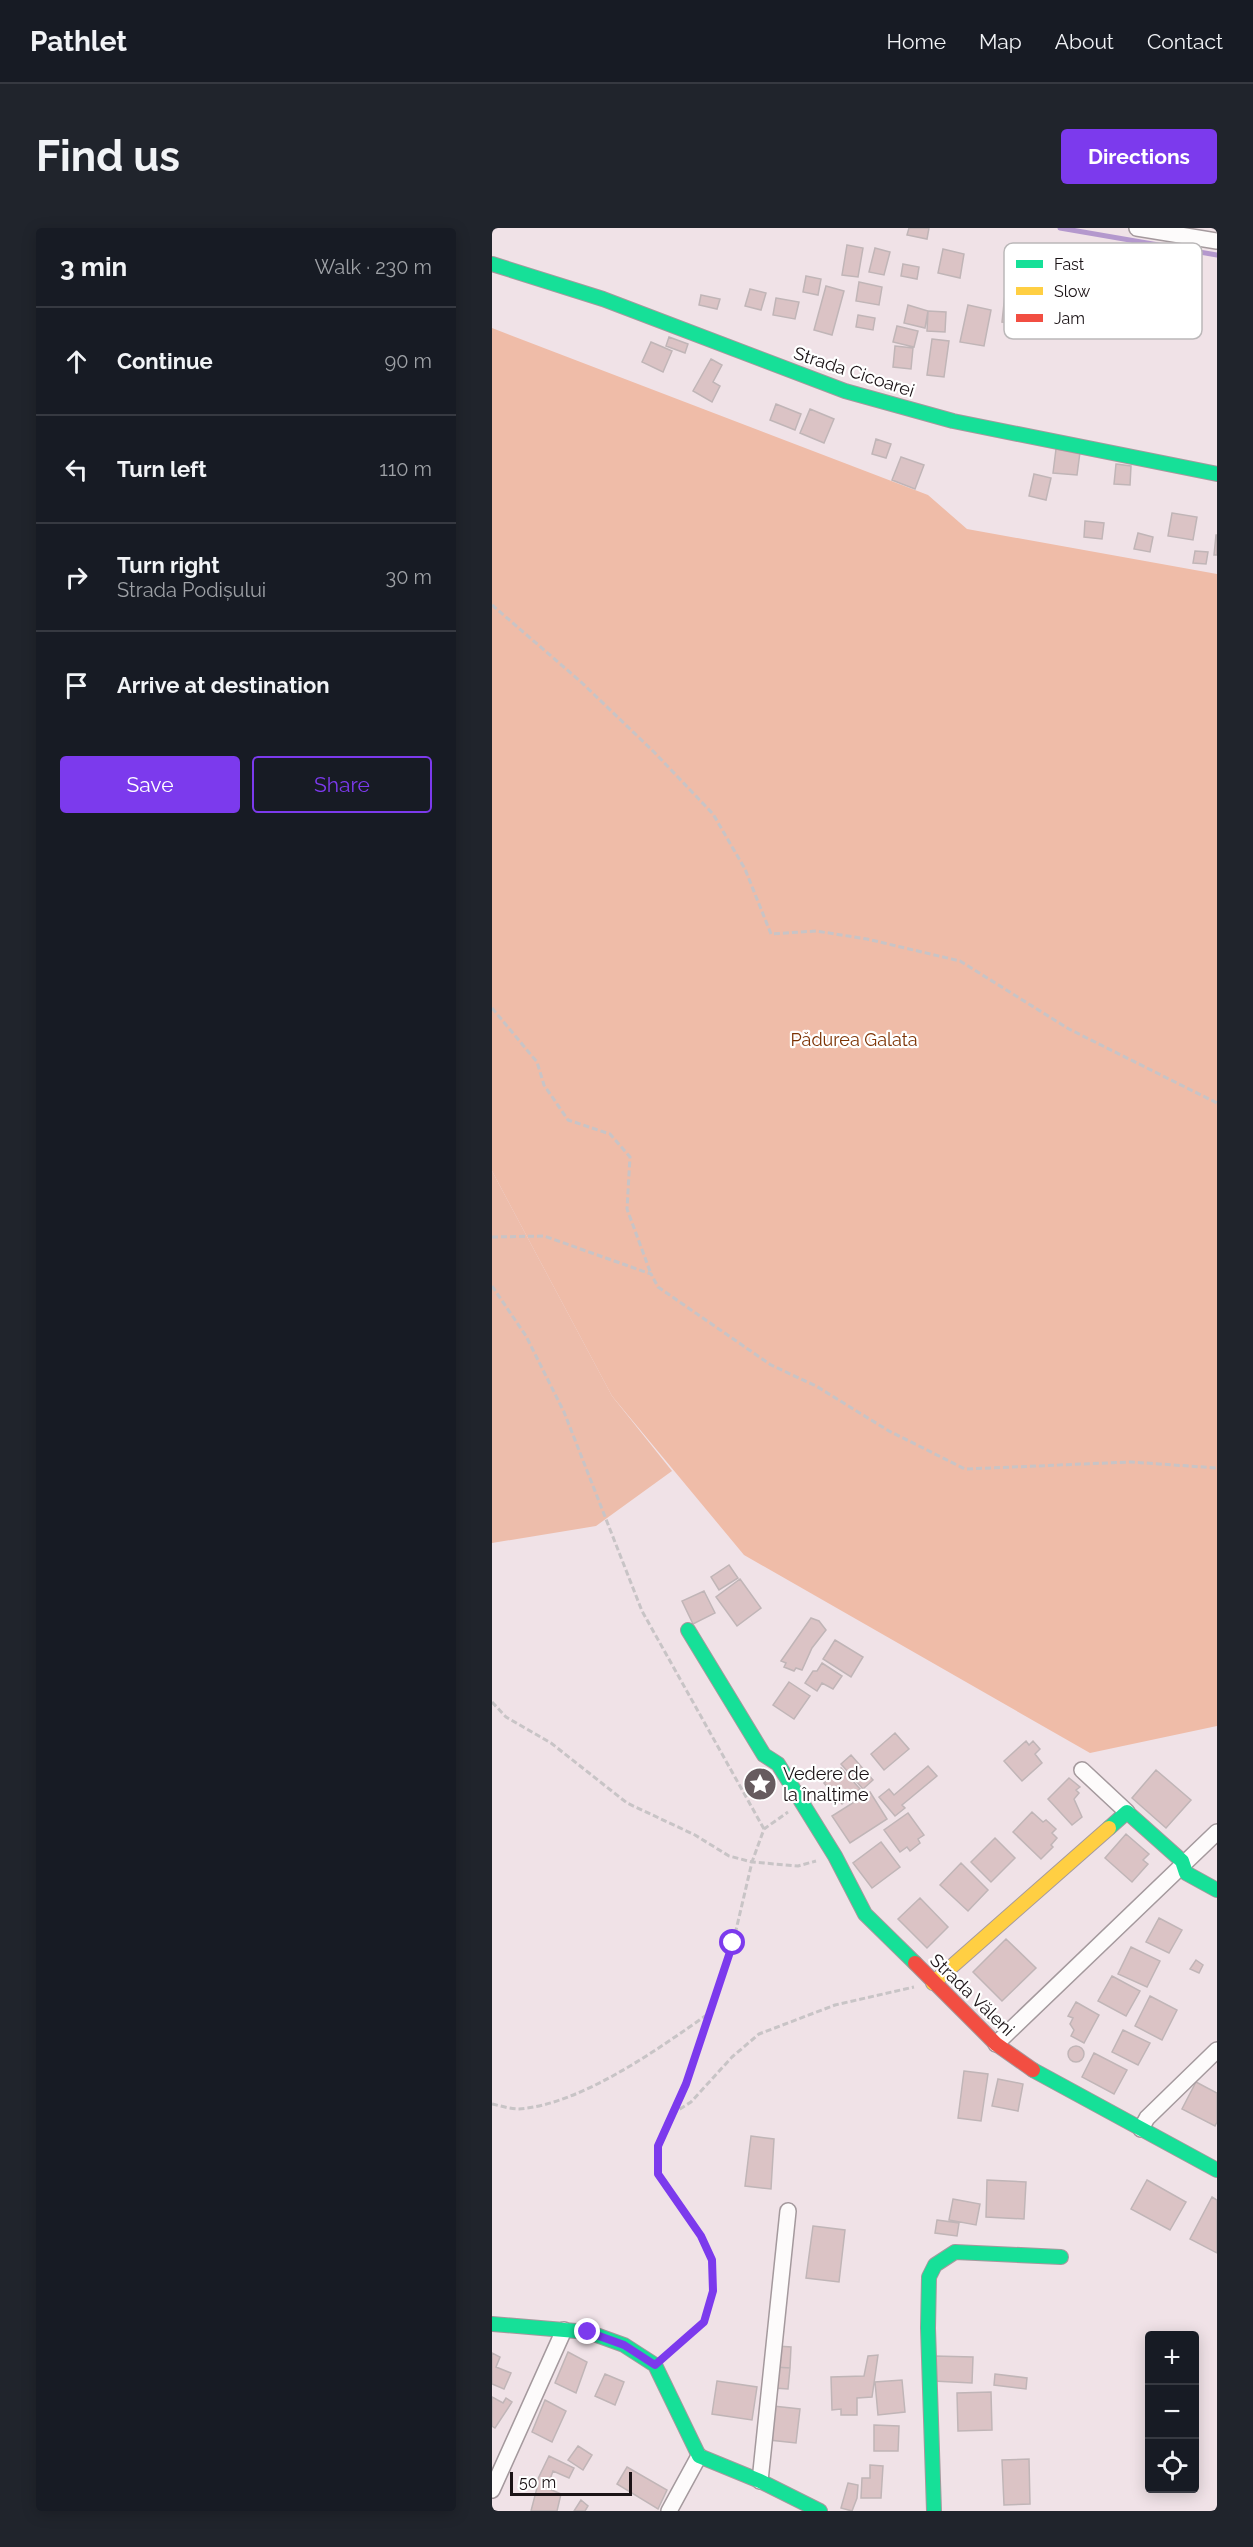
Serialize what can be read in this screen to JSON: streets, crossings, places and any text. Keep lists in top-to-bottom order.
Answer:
{
  "streets": {
    "street": ["Strada Cicoarei", "Strada Văleni"]
  },
  "parks": ["Pădurea Galata"],
  "places": {
    "place": ["Vedere de la înalțime"]
  },
  "legend": ["Fast", "Slow", "Jam"],
  "scale_bar": "50 m",
  "page": {
    "header": "Pathlet",
    "nav": [
      "Home",
      "Map",
      "About",
      "Contact"
    ],
    "buttons": [
      "Directions",
      ["Save", "Share"]
    ],
    "title": "Find us",
    "heading": ["3 min", "Walk · 230 m"],
    "list": [
      ["Continue", "90 m"],
      ["Turn left", "110 m"],
      ["Turn right", "Strada Podișului", "30 m"],
      "Arrive at destination"
    ],
    "map_buttons": ["+", "−"],
    "scale": "50 m"
  }
}
